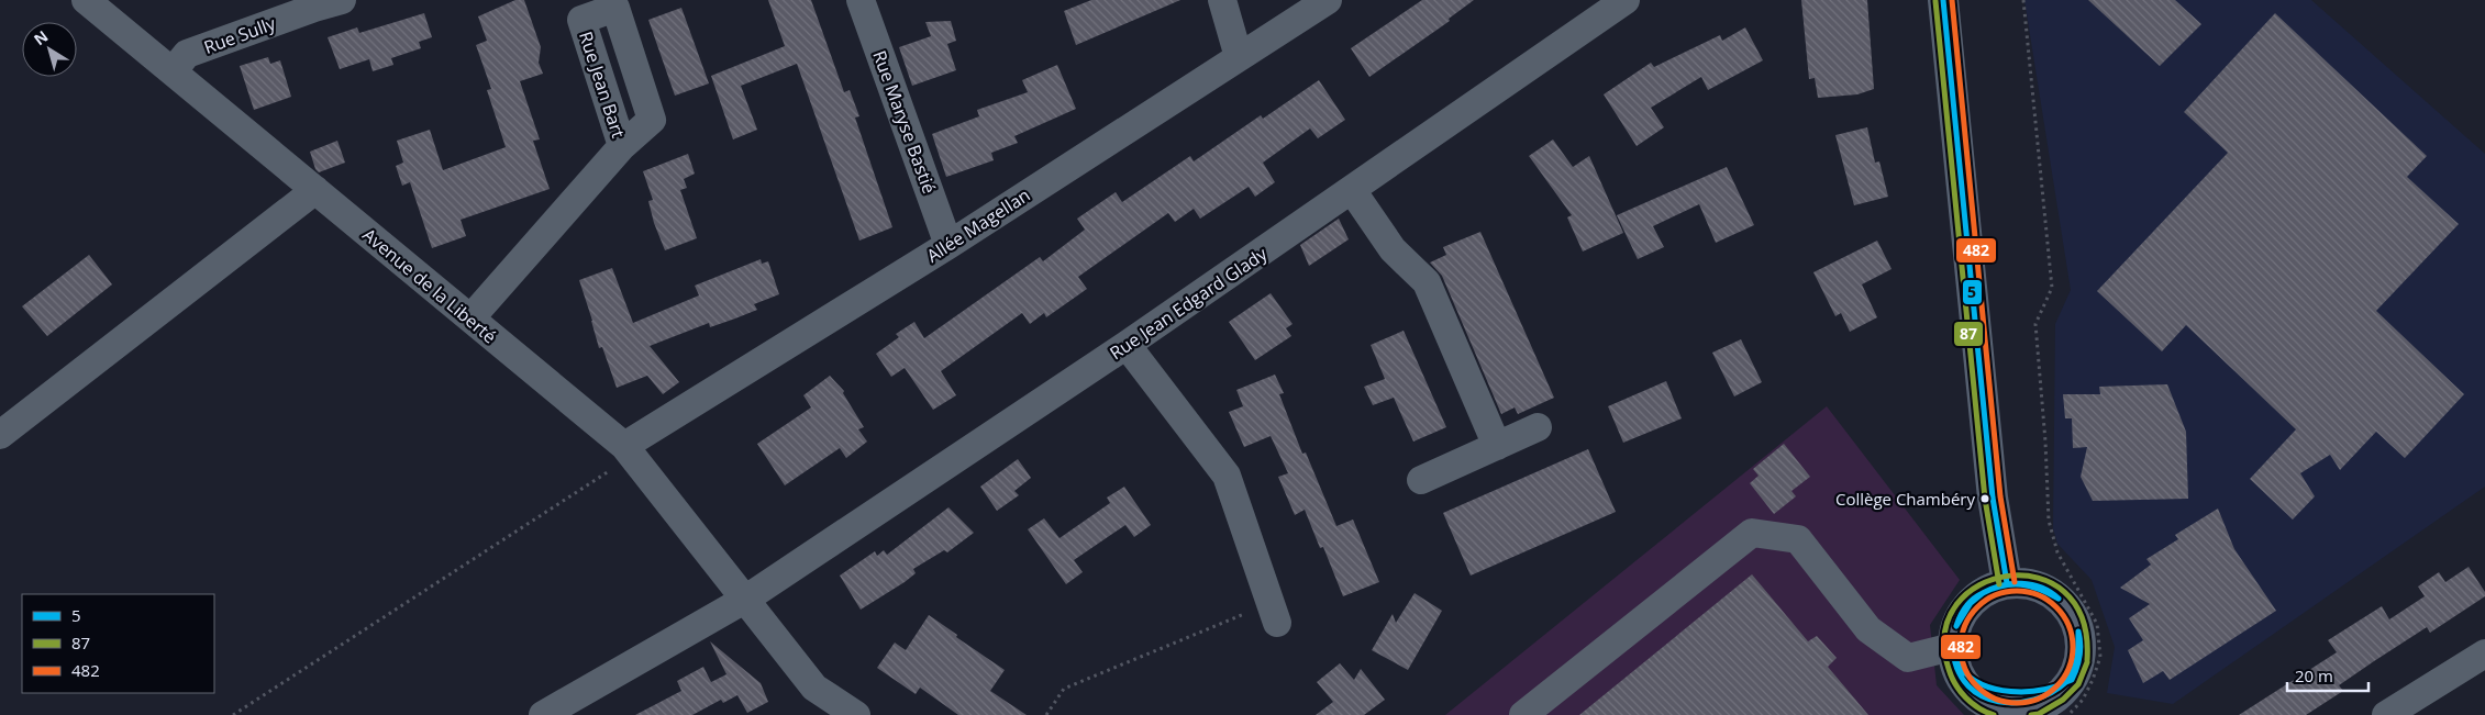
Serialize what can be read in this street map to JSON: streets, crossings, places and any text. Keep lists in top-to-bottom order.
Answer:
{
  "streets": {
    "street": [
      "Rue Sully",
      "Rue Jean Bart",
      "Rue Maryse Bastié",
      "Allée Magellan",
      "Avenue de la Liberté",
      "Rue Jean Edgard Glady"
    ]
  },
  "crossings": [
    ["Rue Sully", "Avenue de la Liberté"],
    ["Rue Jean Bart", "Avenue de la Liberté"],
    ["Rue Maryse Bastié", "Allée Magellan"],
    ["Allée Magellan", "Avenue de la Liberté"],
    ["Avenue de la Liberté", "Rue Jean Edgard Glady"]
  ],
  "places": ["Collège Chambéry"],
  "lines": ["transit line 5", "transit line 482", "transit line 87"],
  "legend": ["5", "87", "482"],
  "scale_bar": "20 m",
  "north": "top left"
}
